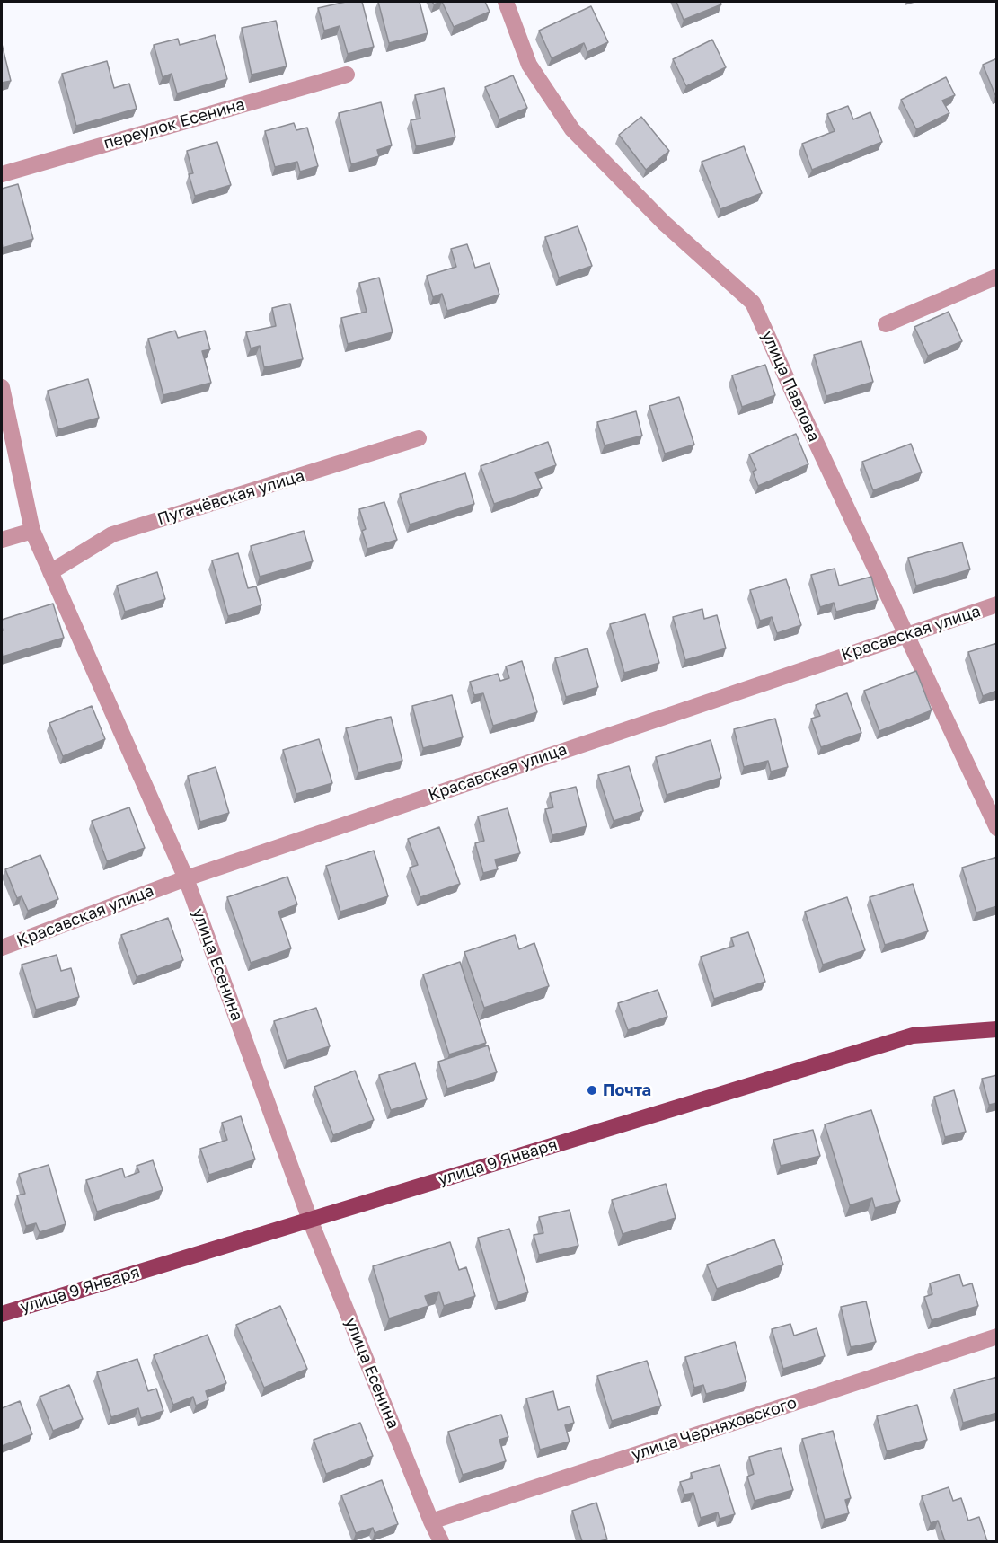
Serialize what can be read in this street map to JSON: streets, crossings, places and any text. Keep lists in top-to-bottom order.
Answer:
{
  "streets": {
    "main road": ["улица 9 Января"],
    "street": [
      "переулок Есенина",
      "улица Павлова",
      "Пугачёвская улица",
      "Красавская улица",
      "улица Есенина",
      "улица Черняховского"
    ]
  },
  "crossings": [
    ["улица Павлова", "Красавская улица"],
    ["Пугачёвская улица", "улица Есенина"],
    ["Красавская улица", "улица Есенина"],
    ["улица Есенина", "улица 9 Января"],
    ["улица Есенина", "улица Черняховского"]
  ],
  "places": ["Почта"]
}
